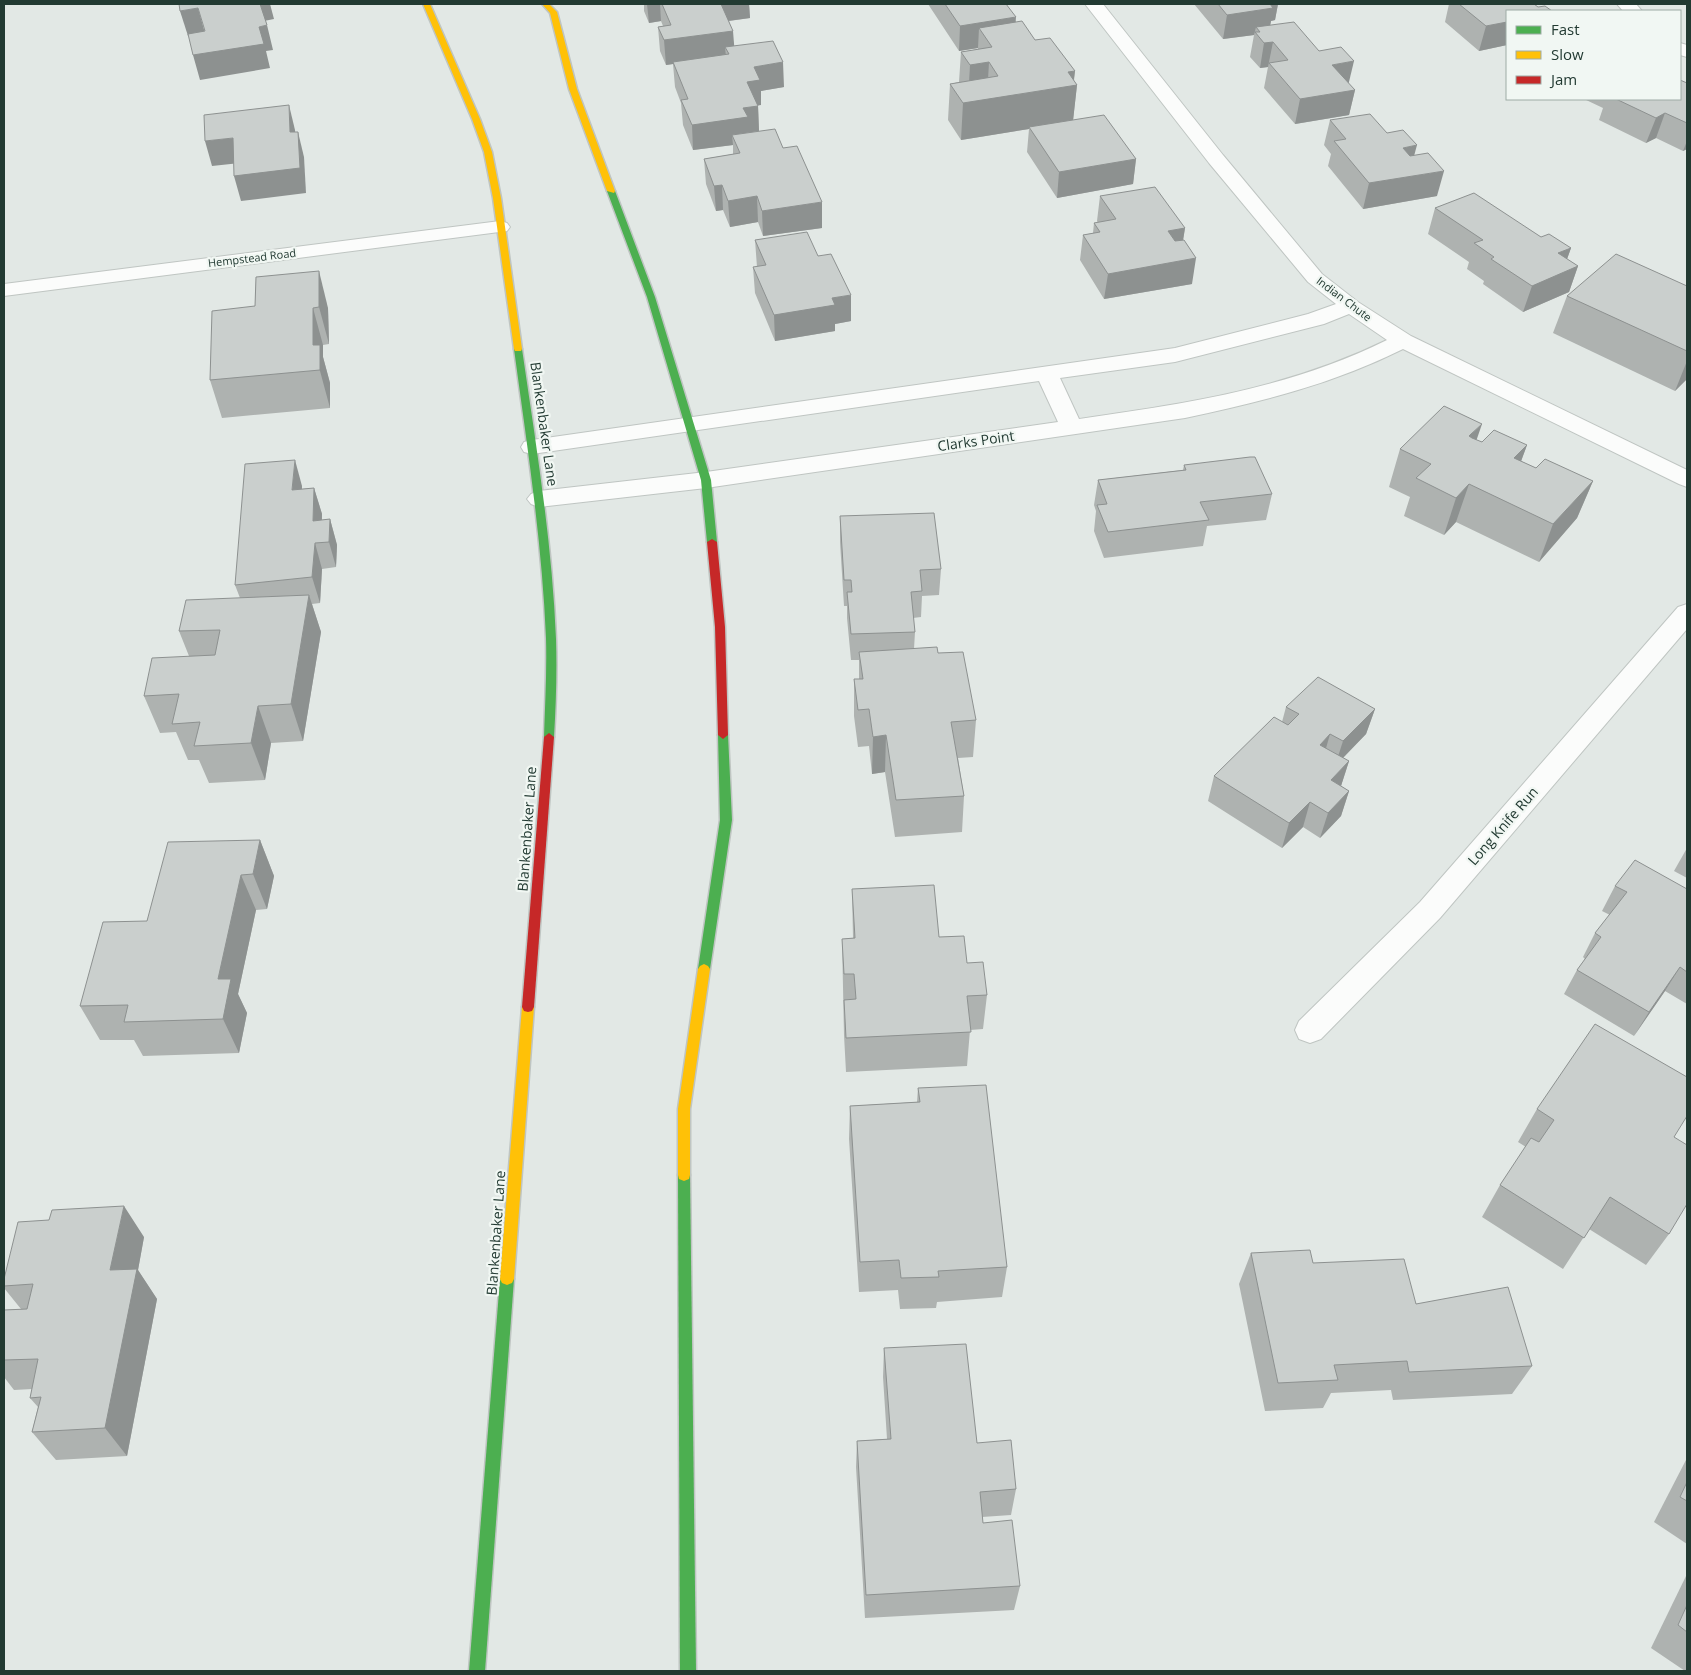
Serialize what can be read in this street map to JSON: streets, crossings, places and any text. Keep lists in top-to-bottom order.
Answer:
{
  "streets": {
    "street": [
      "Hempstead Road",
      "Indian Chute",
      "Blankenbaker Lane",
      "Clarks Point",
      "Long Knife Run"
    ]
  },
  "crossings": [
    ["Hempstead Road", "Blankenbaker Lane"],
    ["Indian Chute", "Clarks Point"],
    ["Blankenbaker Lane", "Clarks Point"]
  ],
  "legend": ["Fast", "Slow", "Jam"]
}
